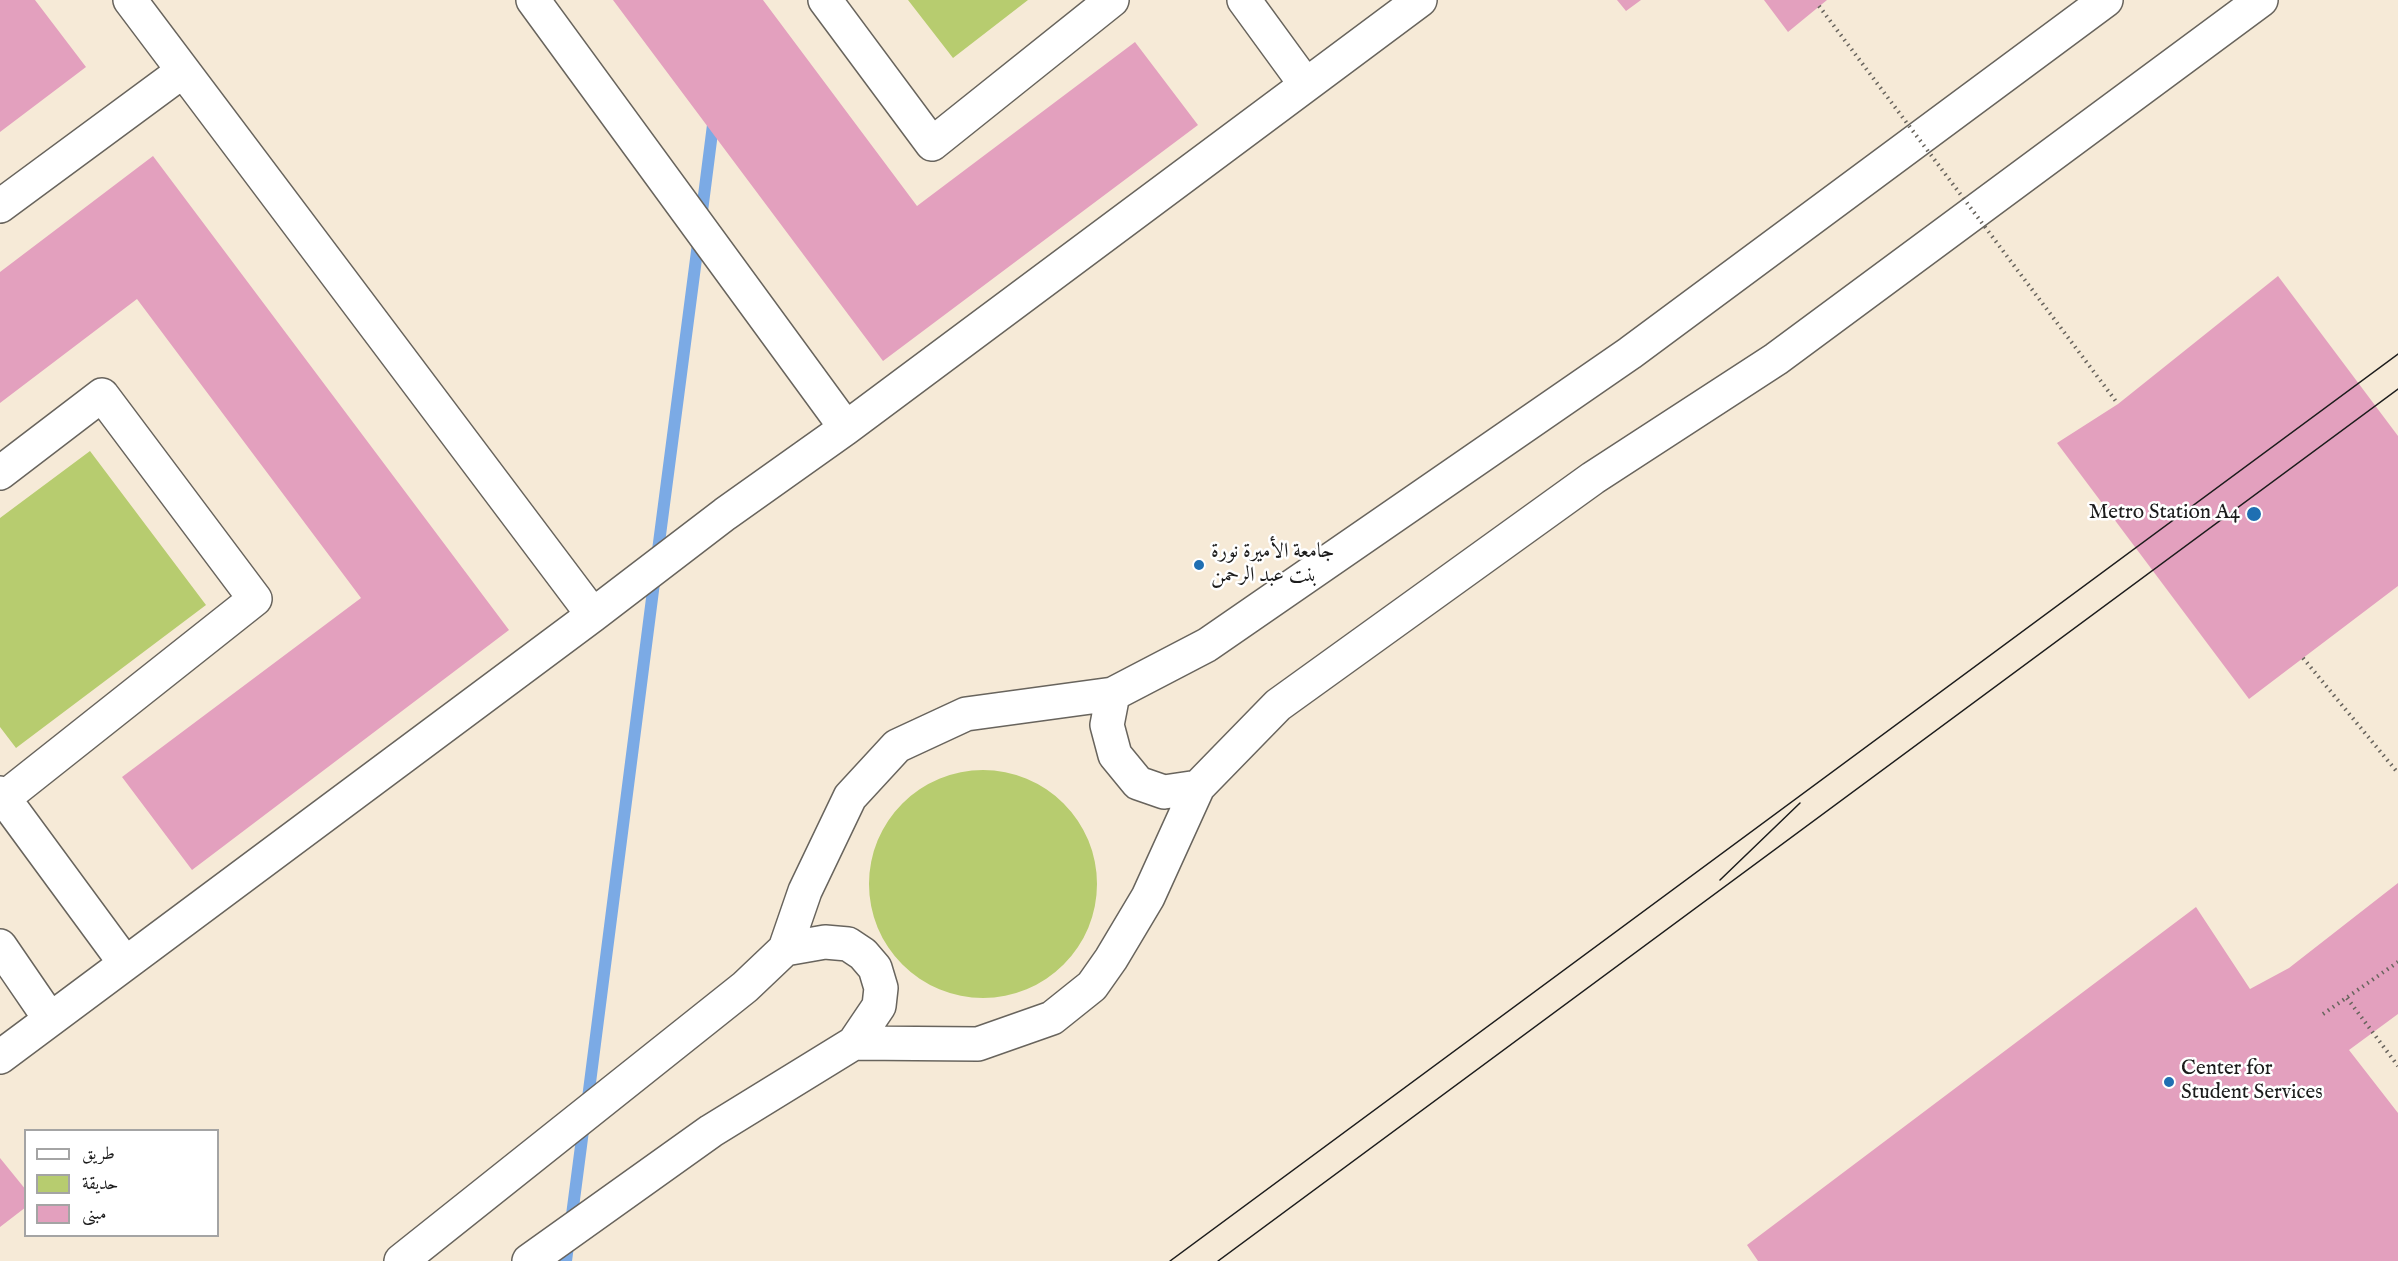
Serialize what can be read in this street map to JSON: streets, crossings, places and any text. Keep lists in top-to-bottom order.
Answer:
{
  "places": ["Metro Station A4", "جامعة الأميرة نورة بنت عبد الرحمن", "Center for Student Services"],
  "legend": ["طريق", "حديقة", "مبنى"]
}
